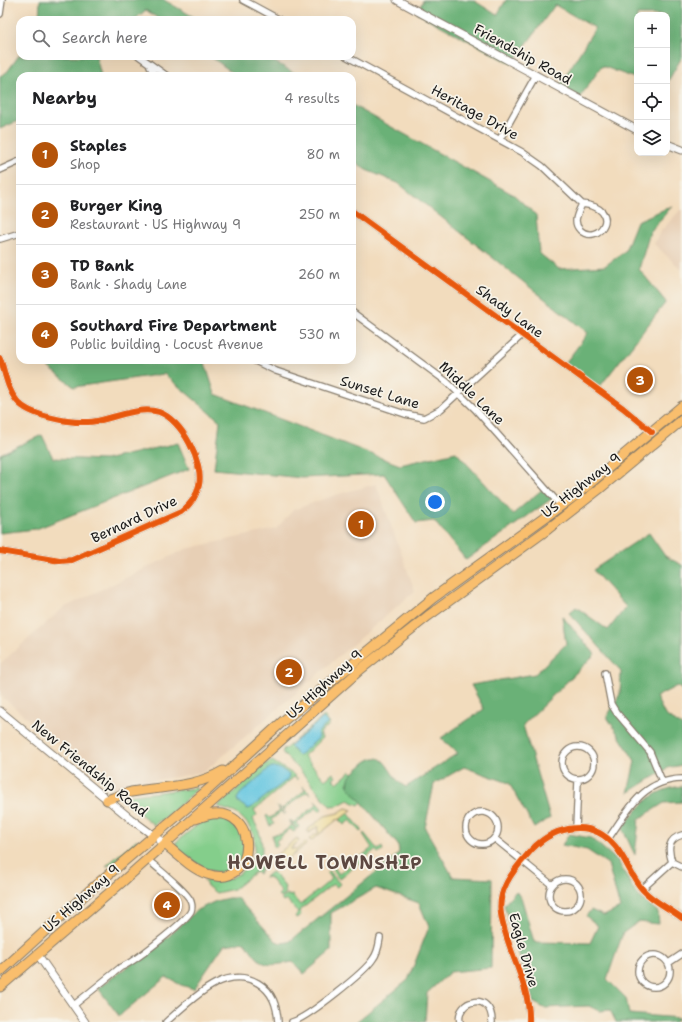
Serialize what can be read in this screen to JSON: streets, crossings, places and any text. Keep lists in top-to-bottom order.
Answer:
{
  "streets": {
    "highway": ["US Highway 9"],
    "street": [
      "Friendship Road",
      "Heritage Drive",
      "Shady Lane",
      "Sunset Lane",
      "Middle Lane",
      "Bernard Drive",
      "New Friendship Road",
      "Eagle Drive"
    ]
  },
  "crossings": [
    ["Shady Lane", "Sunset Lane"],
    ["Shady Lane", "US Highway 9"],
    ["Sunset Lane", "Middle Lane"],
    ["Middle Lane", "US Highway 9"],
    ["US Highway 9", "New Friendship Road"]
  ],
  "districts": ["HOWELL TOWNSHIP"],
  "page": {
    "map_buttons": ["+", "−"],
    "search": "Search here",
    "heading": ["Nearby", "4 results"],
    "list": [
      {
        "mark": "1",
        "name": "Staples",
        "note": "Shop",
        "value": "80 m"
      },
      {
        "mark": "2",
        "name": "Burger King",
        "note": "Restaurant · US Highway 9",
        "value": "250 m"
      },
      {
        "mark": "3",
        "name": "TD Bank",
        "note": "Bank · Shady Lane",
        "value": "260 m"
      },
      {
        "mark": "4",
        "name": "Southard Fire Department",
        "note": "Public building · Locust Avenue",
        "value": "530 m"
      }
    ],
    "pins": [
      "3",
      "1",
      "2",
      "4"
    ]
  }
}
